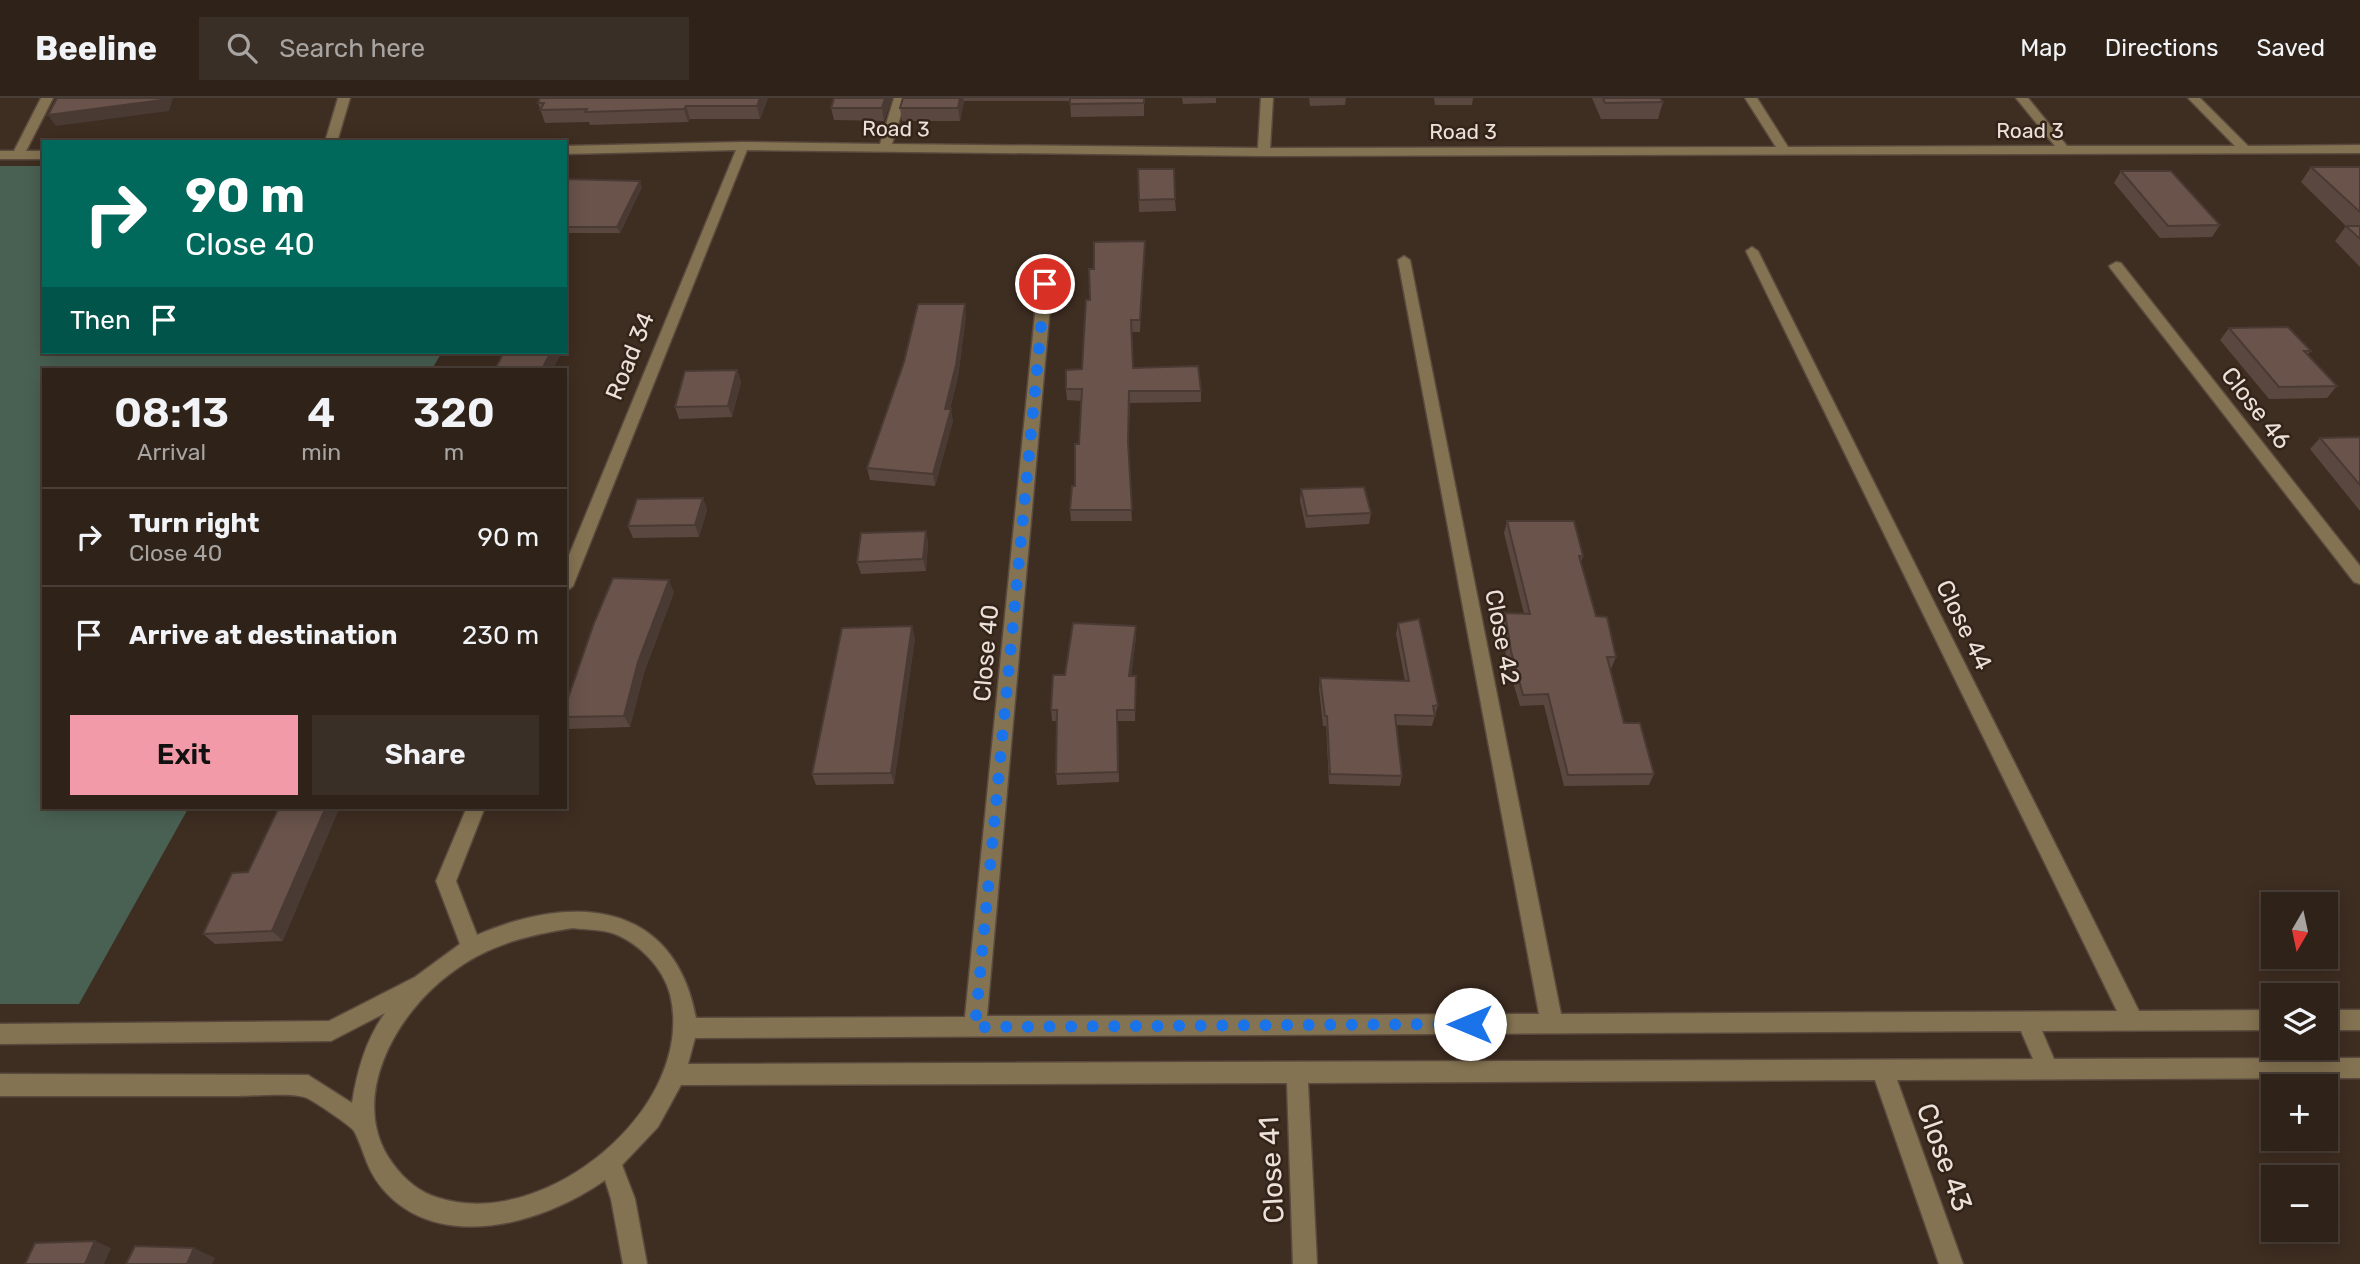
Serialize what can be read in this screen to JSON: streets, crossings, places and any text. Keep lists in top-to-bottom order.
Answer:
{
  "streets": {
    "street": [
      "Road 3",
      "Road 34",
      "Close 46",
      "Close 44",
      "Close 42",
      "Close 40",
      "Close 43",
      "Close 41"
    ]
  },
  "crossings": [
    ["Road 3", "Road 34"]
  ],
  "north": "bottom",
  "page": {
    "header": "Beeline",
    "search": "Search here",
    "nav": ["Map", "Directions", "Saved"],
    "turn": ["90 m", "Close 40"],
    "then": "Then",
    "eta": [
      "08:13",
      "Arrival",
      "4",
      "min",
      "320",
      "m"
    ],
    "list": [
      {
        "name": "Turn right",
        "note": "Close 40",
        "value": "90 m"
      },
      {
        "name": "Arrive at destination",
        "value": "230 m"
      }
    ],
    "buttons": ["Exit", "Share"],
    "map_buttons": ["+", "−"]
  }
}
